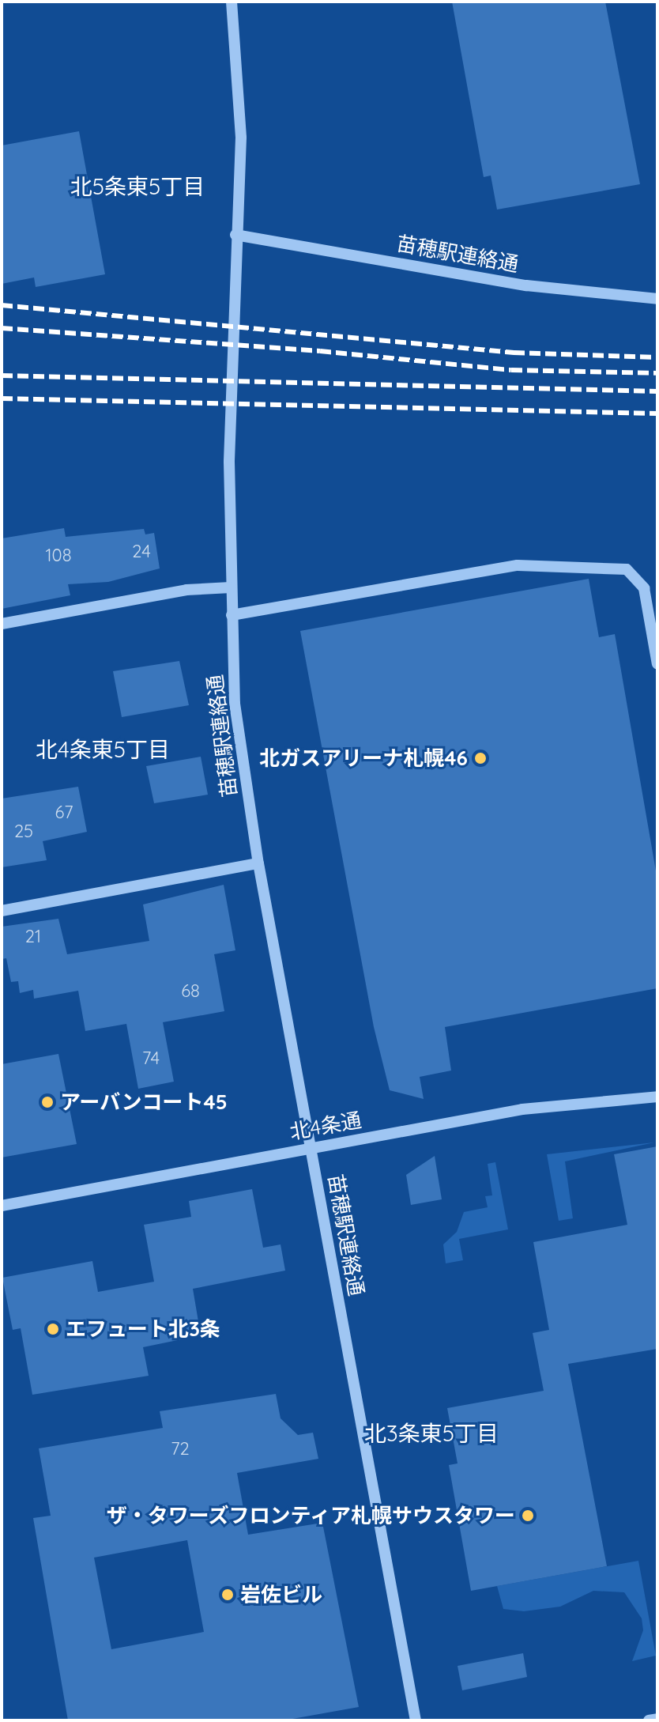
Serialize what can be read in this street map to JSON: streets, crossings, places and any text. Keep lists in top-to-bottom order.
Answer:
{
  "streets": {
    "street": ["苗穂駅連絡通", "北4条通"]
  },
  "crossings": [
    ["苗穂駅連絡通", "北4条通"]
  ],
  "districts": ["北5条東5丁目", "北4条東5丁目", "北3条東5丁目"],
  "places": [
    "北ガスアリーナ札幌46",
    "アーバンコート45",
    "エフュート北3条",
    "ザ・タワーズフロンティア札幌サウスタワー",
    "岩佐ビル"
  ],
  "house_numbers": [
    "24",
    "108",
    "67",
    "25",
    "21",
    "68",
    "74",
    "72"
  ]
}
